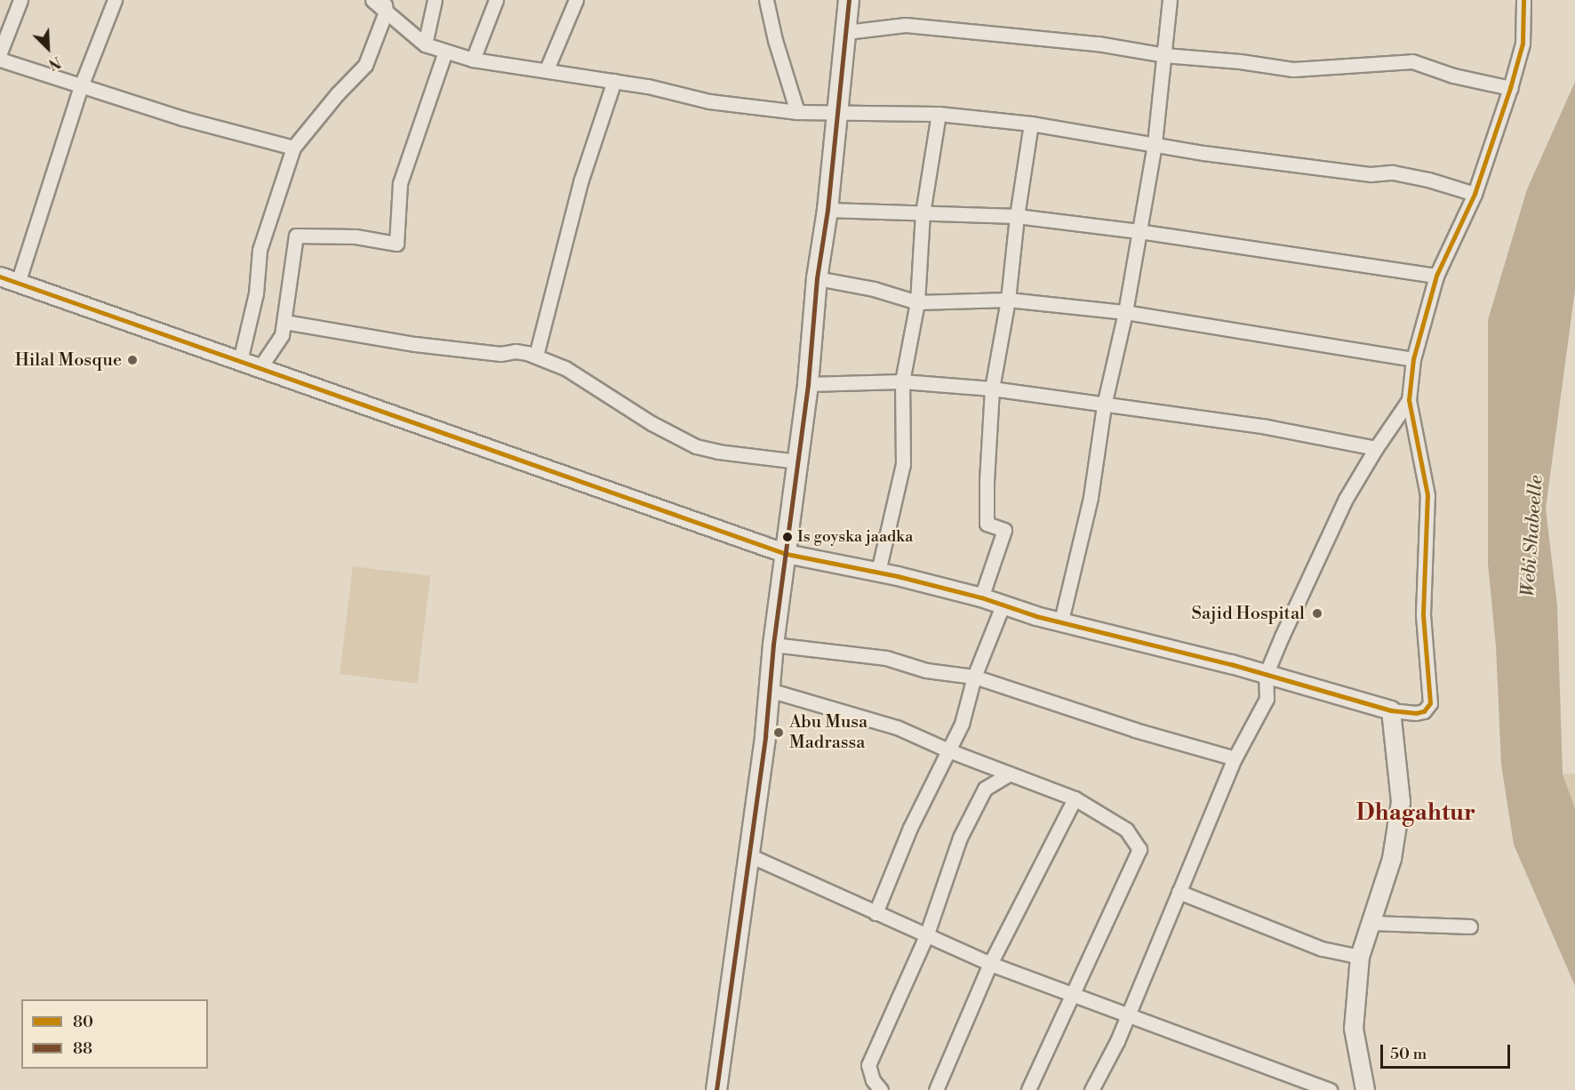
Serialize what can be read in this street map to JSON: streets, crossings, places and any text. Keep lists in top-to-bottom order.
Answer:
{
  "districts": ["Dhagahtur"],
  "water": ["Webi Shabeelle"],
  "places": [
    "Hilal Mosque",
    "Is goyska jaadka",
    "Sajid Hospital",
    "Abu Musa Madrassa"
  ],
  "lines": ["transit line 80", "transit line 88"],
  "legend": ["80", "88"],
  "scale_bar": "50 m",
  "north": "bottom right"
}
